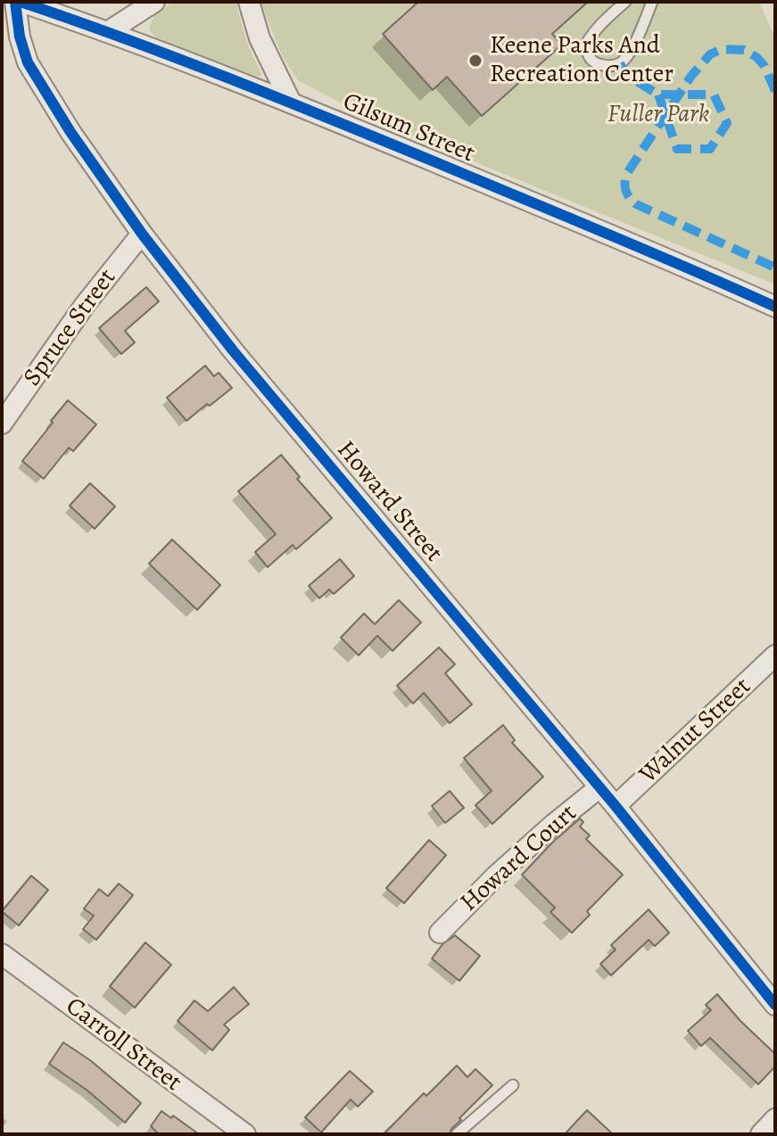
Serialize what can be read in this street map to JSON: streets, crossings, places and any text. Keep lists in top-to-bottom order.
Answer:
{
  "streets": {
    "street": [
      "Gilsum Street",
      "Spruce Street",
      "Howard Street",
      "Walnut Street",
      "Howard Court",
      "Carroll Street"
    ]
  },
  "crossings": [
    ["Gilsum Street", "Howard Street"],
    ["Spruce Street", "Howard Street"],
    ["Howard Street", "Walnut Street"],
    ["Howard Street", "Howard Court"]
  ],
  "parks": ["Fuller Park"],
  "places": ["Keene Parks And Recreation Center"]
}
